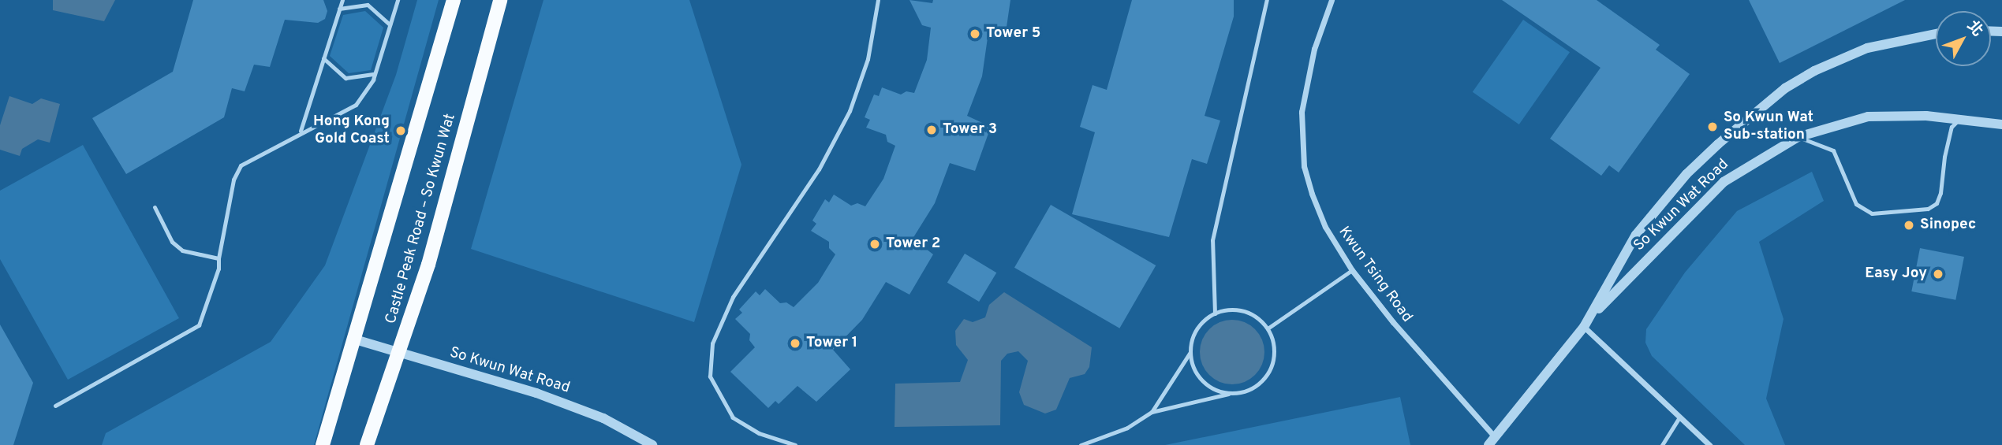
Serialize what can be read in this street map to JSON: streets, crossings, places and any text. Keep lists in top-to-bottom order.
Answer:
{
  "streets": {
    "main road": ["Castle Peak Road – So Kwun Wat"],
    "street": ["So Kwun Wat Road", "Kwun Tsing Road"]
  },
  "crossings": [
    ["So Kwun Wat Road", "Castle Peak Road – So Kwun Wat"],
    ["So Kwun Wat Road", "Kwun Tsing Road"]
  ],
  "places": [
    "Tower 5",
    "So Kwun Wat Sub-station",
    "Tower 3",
    "Hong Kong Gold Coast",
    "Sinopec",
    "Tower 2",
    "Easy Joy",
    "Tower 1"
  ],
  "north": "top right"
}
